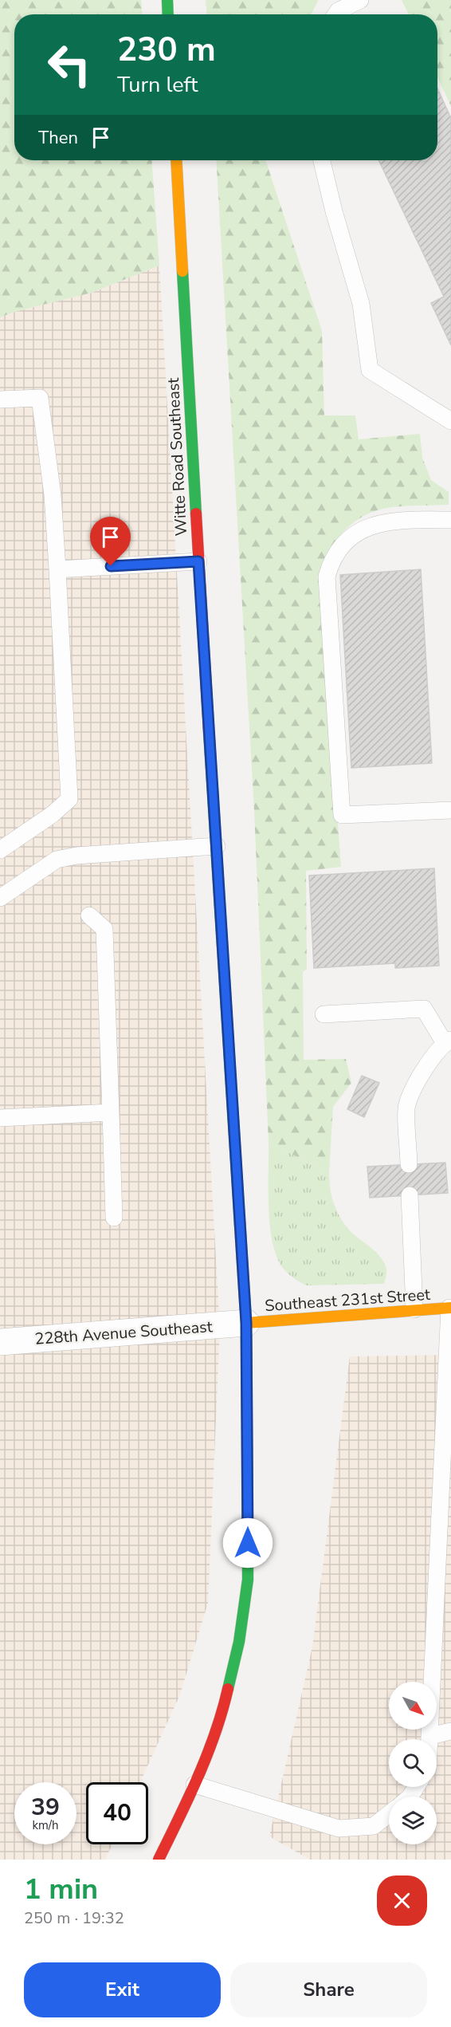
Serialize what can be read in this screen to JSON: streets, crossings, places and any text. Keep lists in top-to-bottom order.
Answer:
{
  "streets": {
    "street": ["Witte Road Southeast", "Southeast 231st Street", "228th Avenue Southeast"]
  },
  "crossings": [
    ["Witte Road Southeast", "Southeast 231st Street"],
    ["Witte Road Southeast", "228th Avenue Southeast"],
    ["Southeast 231st Street", "228th Avenue Southeast"]
  ],
  "north": "bottom right",
  "page": {
    "turn": ["230 m", "Turn left"],
    "then": "Then",
    "speed": "39 km/h",
    "limit": "40",
    "heading": ["1 min", "250 m · 19:32"],
    "buttons": ["Exit", "Share"]
  }
}
